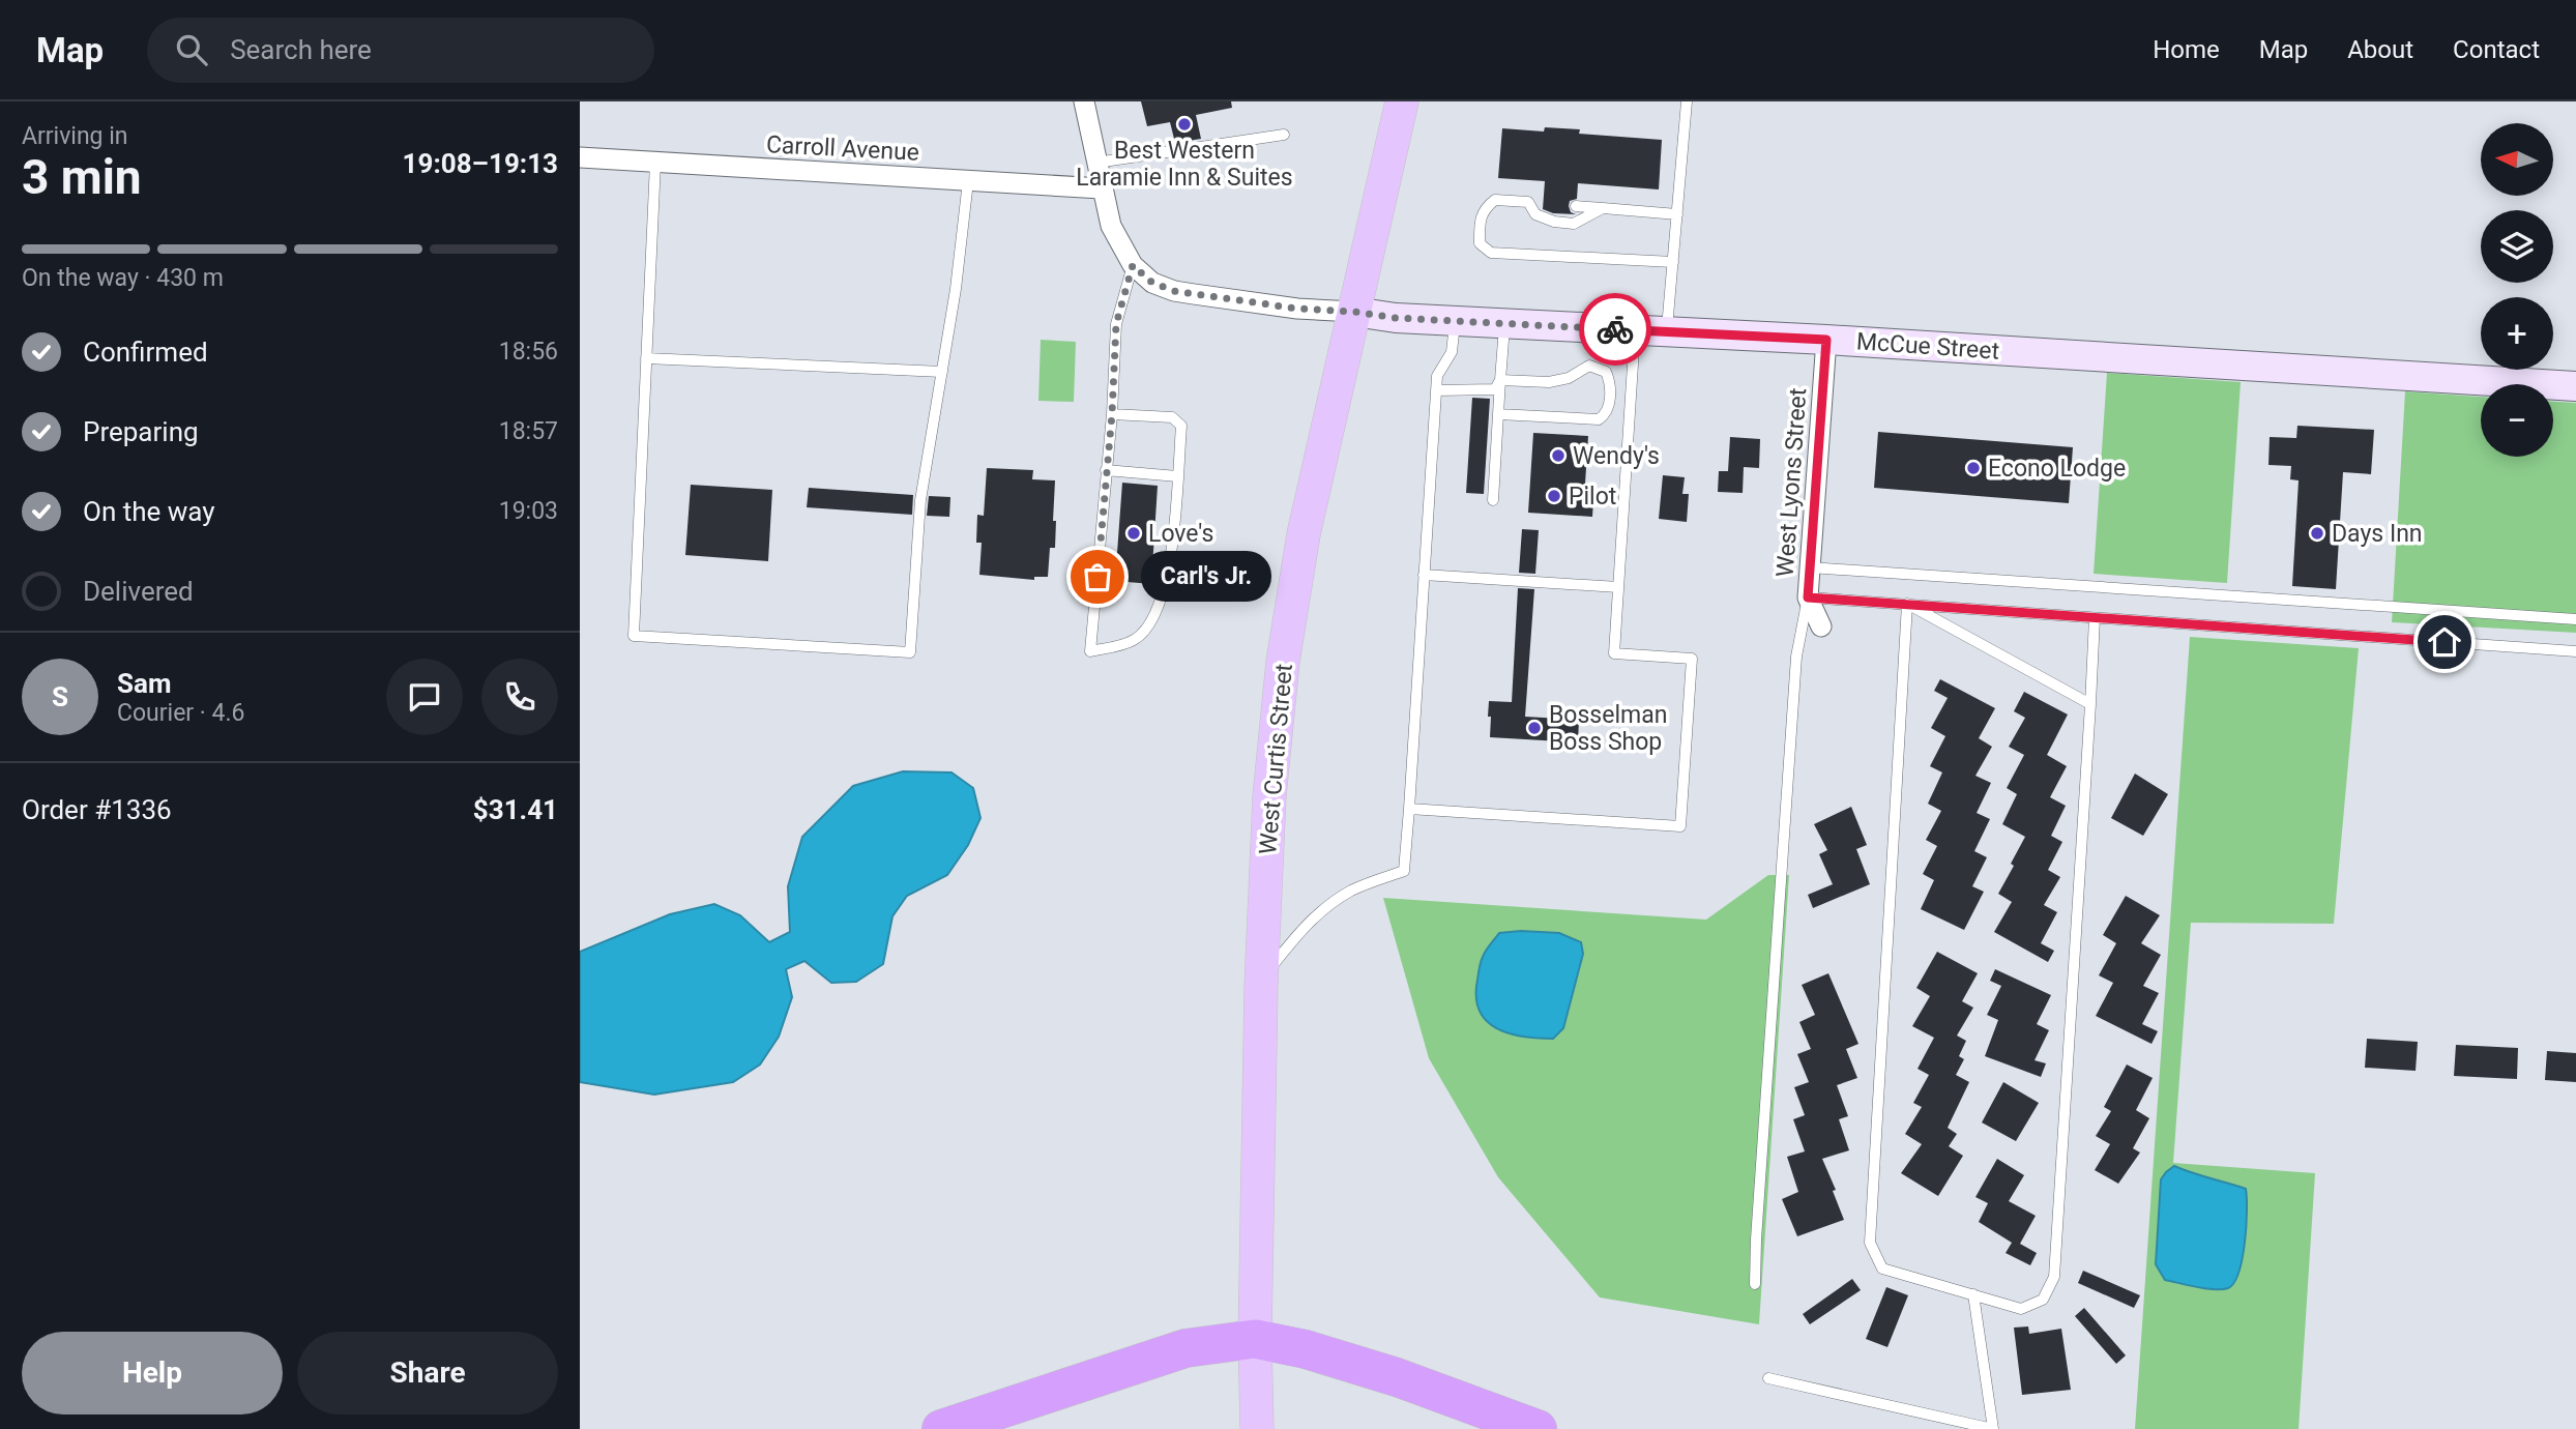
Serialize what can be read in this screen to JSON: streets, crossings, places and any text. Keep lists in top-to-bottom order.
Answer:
{
  "streets": {
    "main road": ["McCue Street", "West Curtis Street"],
    "street": ["Carroll Avenue", "West Lyons Street"]
  },
  "crossings": [
    ["McCue Street", "West Lyons Street"],
    ["McCue Street", "West Curtis Street"]
  ],
  "places": [
    "Best Western Laramie Inn & Suites",
    "Wendy's",
    "Econo Lodge",
    "Pilot",
    "Love's",
    "Days Inn",
    "Carl's Jr.",
    "Bosselman Boss Shop"
  ],
  "north": "left",
  "page": {
    "header": "Map",
    "search": "Search here",
    "nav": [
      "Home",
      "Map",
      "About",
      "Contact"
    ],
    "heading": ["3 min", "Arriving in", "19:08–19:13"],
    "panel": [
      "Sam",
      "Courier · 4.6",
      "Order #1336",
      "$31.41"
    ],
    "map_buttons": ["+", "−"],
    "bar": "On the way · 430 m",
    "list": [
      ["Confirmed", "18:56"],
      ["Preparing", "18:57"],
      ["On the way", "19:03"],
      "Delivered"
    ],
    "bubble": "Carl's Jr.",
    "round": "S",
    "buttons": ["Help", "Share"]
  }
}
